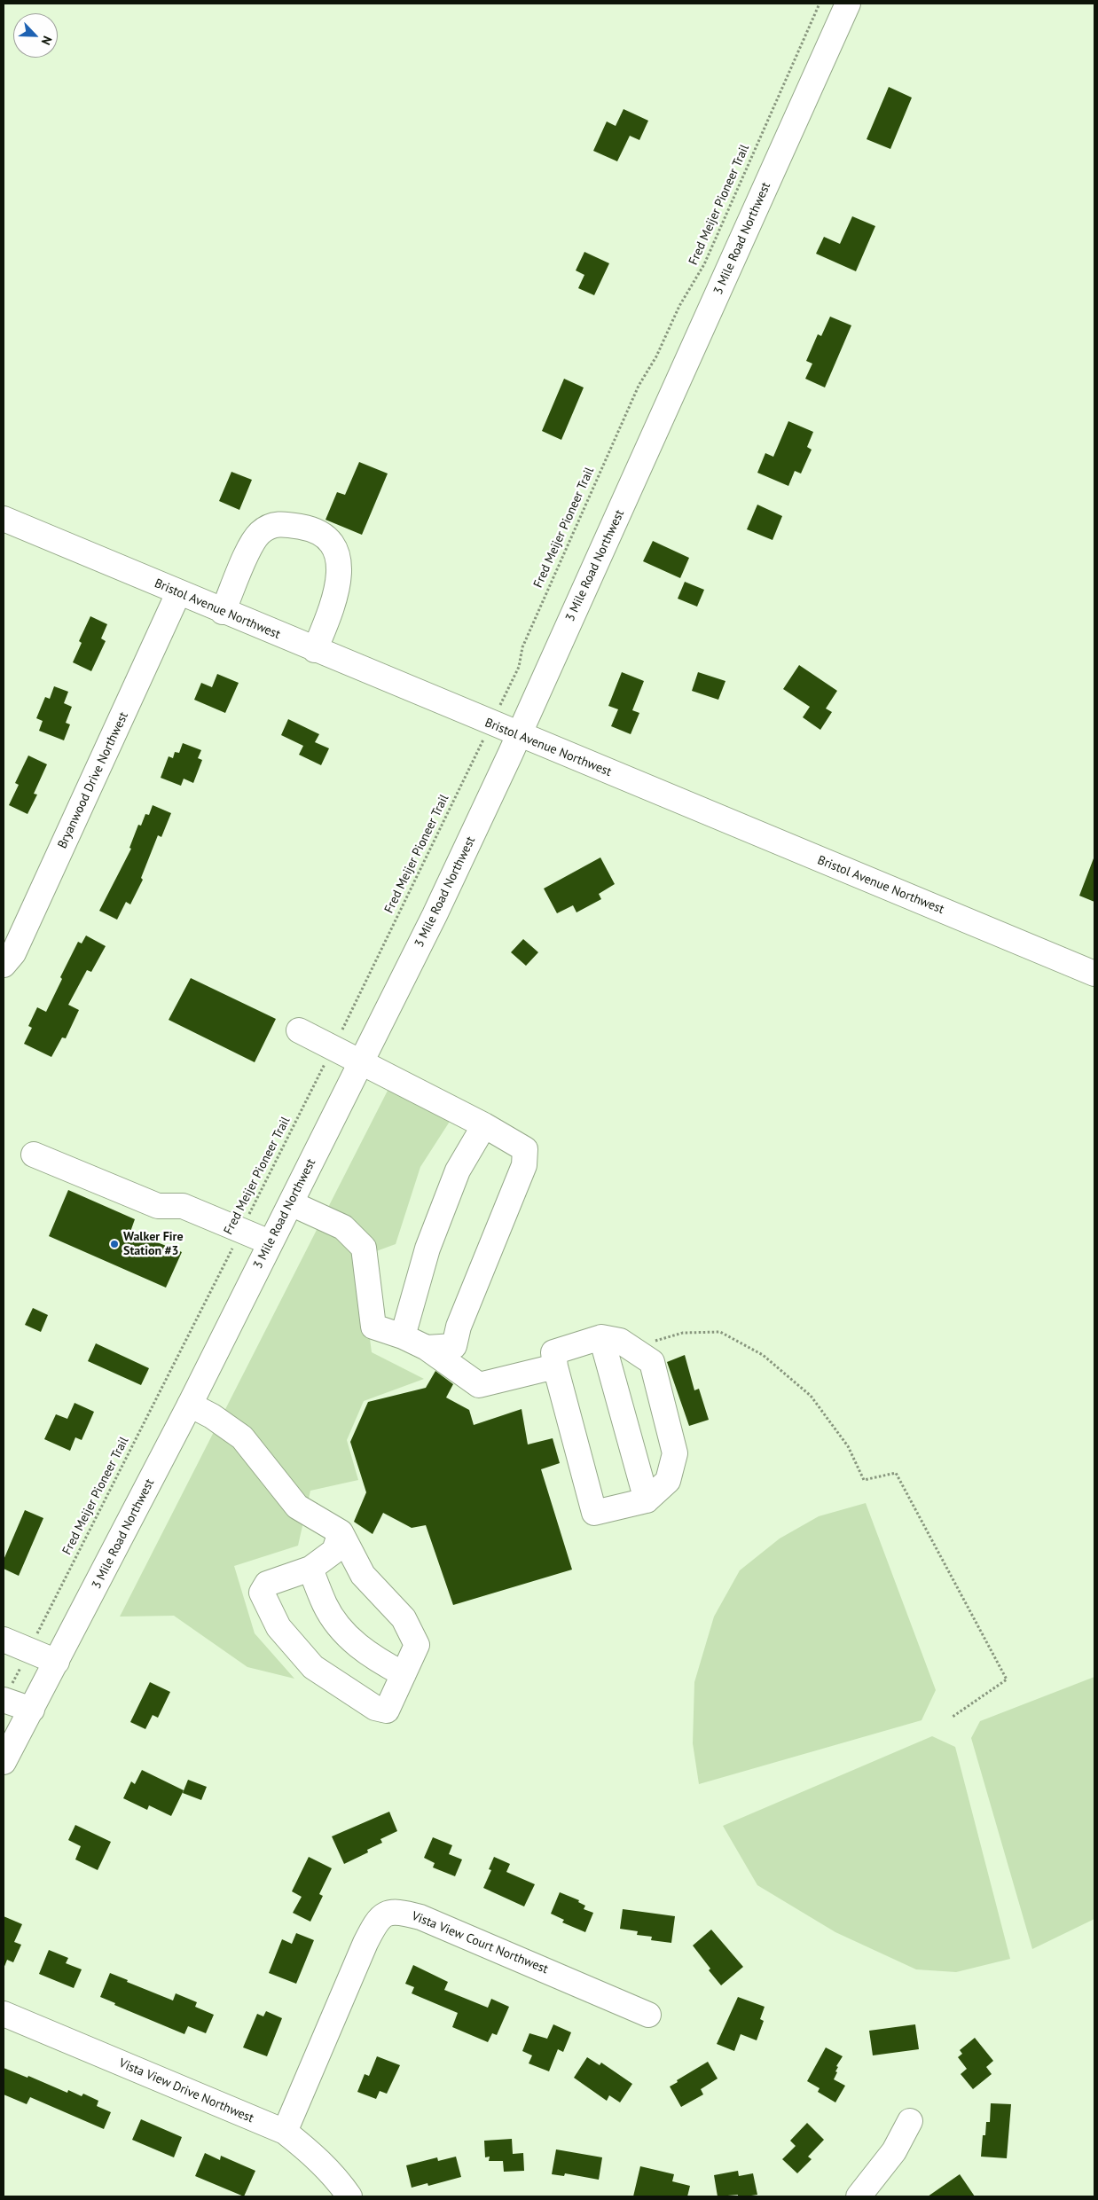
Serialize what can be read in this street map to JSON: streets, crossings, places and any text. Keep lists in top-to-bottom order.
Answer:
{
  "streets": {
    "street": [
      "3 Mile Road Northwest",
      "Bristol Avenue Northwest",
      "Bryanwood Drive Northwest",
      "Vista View Court Northwest",
      "Vista View Drive Northwest"
    ],
    "path": ["Fred Meijer Pioneer Trail"]
  },
  "crossings": [
    ["Fred Meijer Pioneer Trail", "Bristol Avenue Northwest"],
    ["3 Mile Road Northwest", "Bristol Avenue Northwest"],
    ["Bristol Avenue Northwest", "Bryanwood Drive Northwest"],
    ["Vista View Court Northwest", "Vista View Drive Northwest"]
  ],
  "places": ["Walker Fire Station #3"],
  "north": "bottom right"
}
